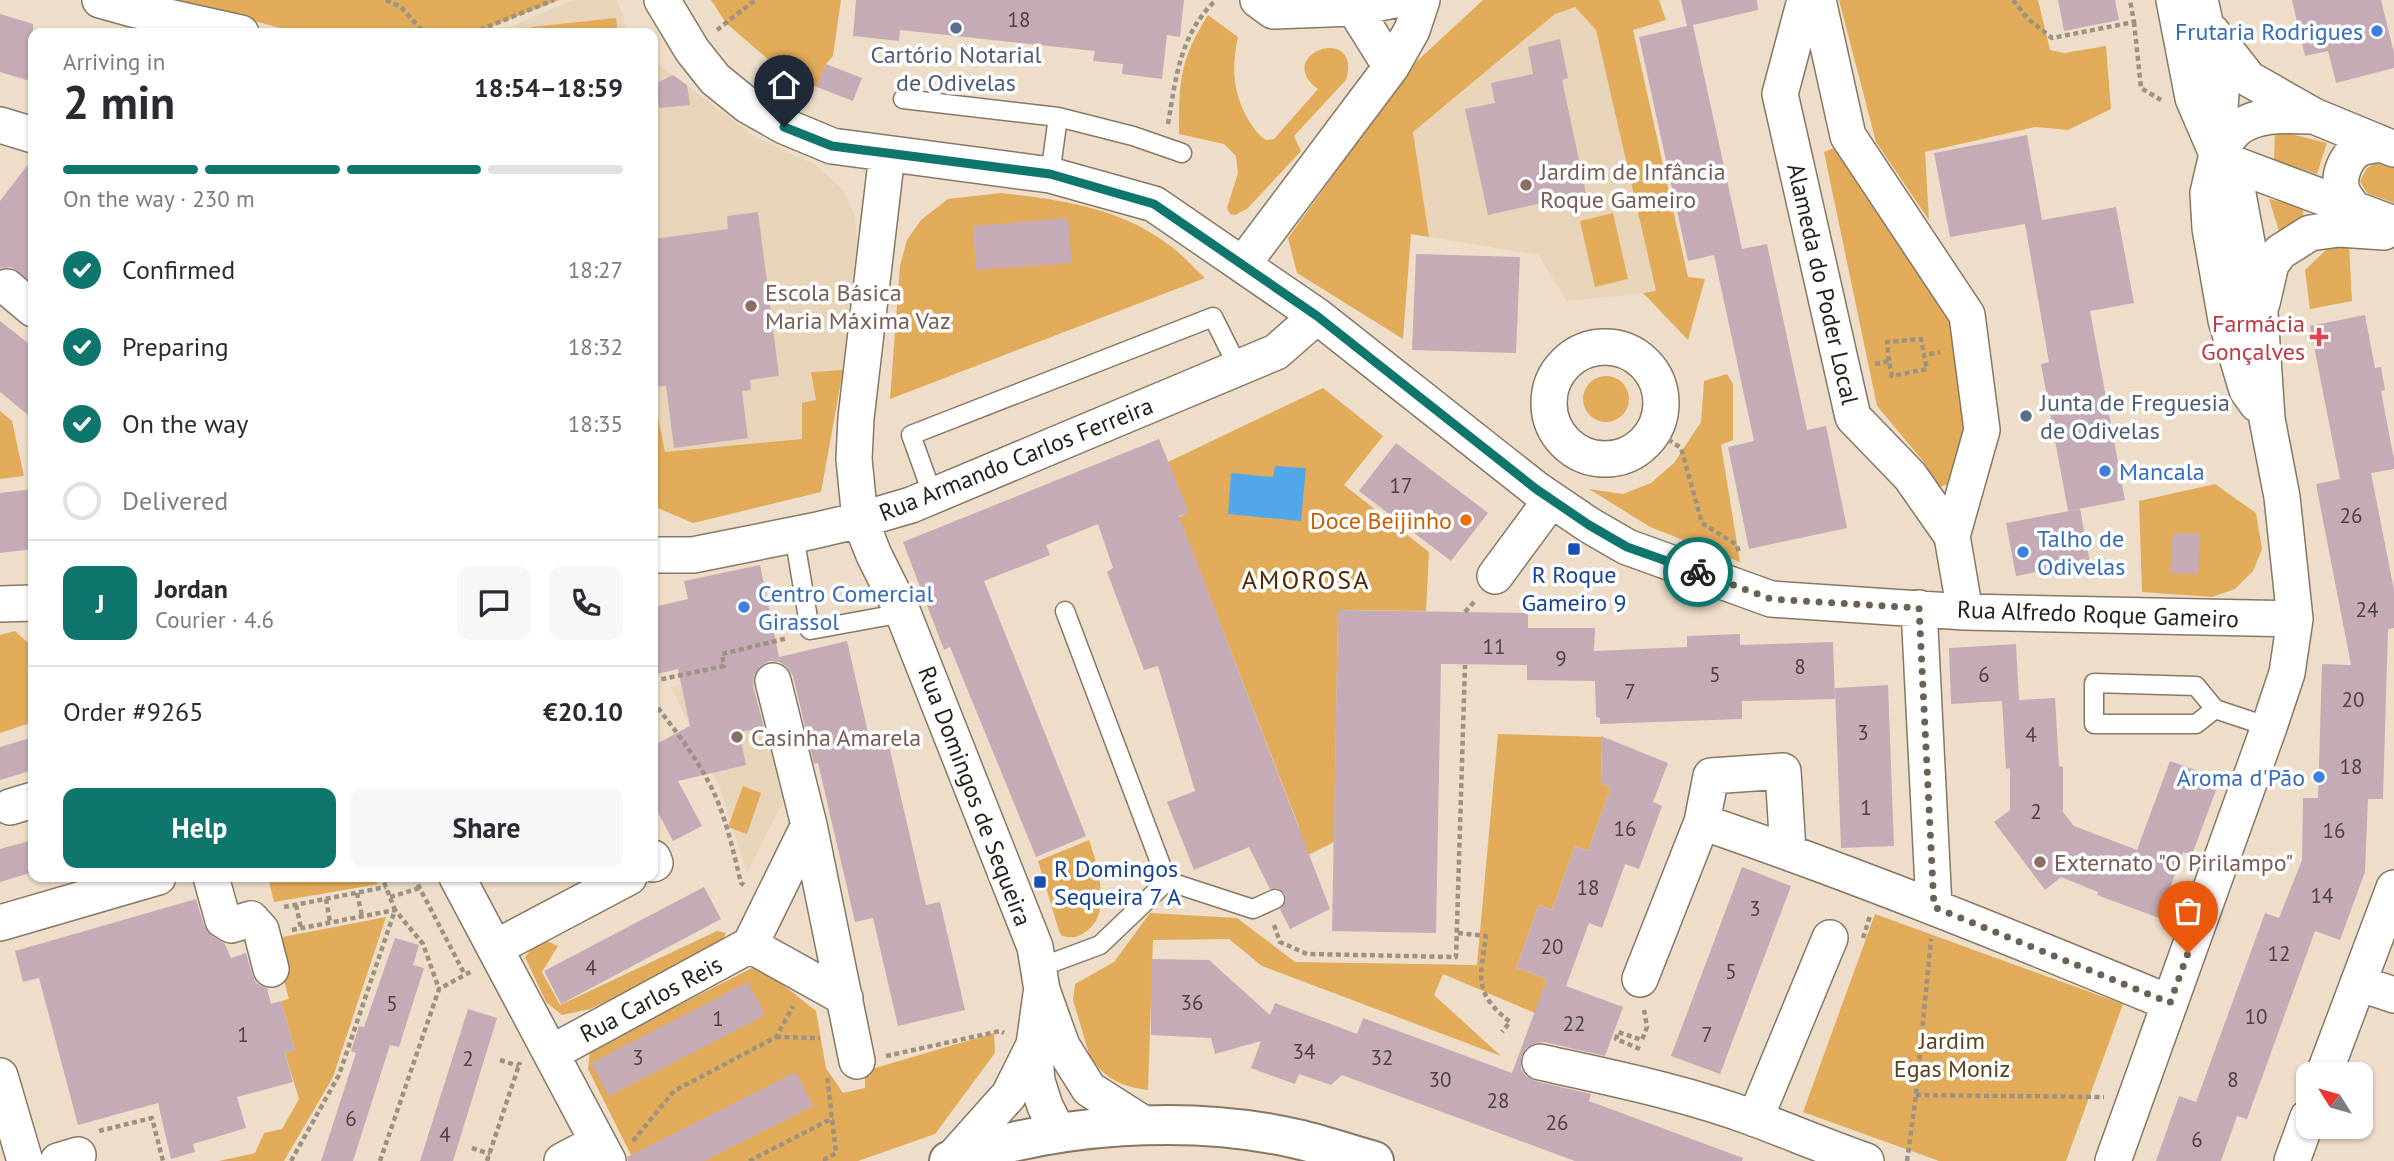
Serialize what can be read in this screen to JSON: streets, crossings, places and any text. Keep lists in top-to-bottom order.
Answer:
{
  "streets": {
    "street": [
      "Alameda do Poder Local",
      "Rua Armando Carlos Ferreira",
      "Rua Alfredo Roque Gameiro",
      "Rua Domingos de Sequeira",
      "Rua Carlos Reis"
    ]
  },
  "crossings": [
    ["Alameda do Poder Local", "Rua Alfredo Roque Gameiro"],
    ["Rua Armando Carlos Ferreira", "Rua Alfredo Roque Gameiro"],
    ["Rua Armando Carlos Ferreira", "Rua Domingos de Sequeira"],
    ["Rua Alfredo Roque Gameiro", "Rua Domingos de Sequeira"]
  ],
  "districts": ["AMOROSA"],
  "parks": ["Jardim Egas Moniz"],
  "places": {
    "other": [
      "Cartório Notarial de Odivelas",
      "Frutaria Rodrigues",
      "Jardim de Infância Roque Gameiro",
      "Escola Básica Maria Máxima Vaz",
      "Junta de Freguesia de Odivelas",
      "Mancala",
      "Doce Beijinho",
      "Talho de Odivelas",
      "Centro Comercial Girassol",
      "Casinha Amarela",
      "Aroma d'Pão",
      "Externato \"O Pirilampo\""
    ],
    "health": ["Farmácia Gonçalves"],
    "transit": ["R Roque Gameiro 9", "R Domingos Sequeira 7 A"]
  },
  "house_numbers": [
    "18",
    "17",
    "26",
    "24",
    "11",
    "9",
    "8",
    "5",
    "6",
    "7",
    "20",
    "3",
    "4",
    "18",
    "1",
    "2",
    "16",
    "16",
    "18",
    "14",
    "3",
    "20",
    "12",
    "4",
    "5",
    "36",
    "5",
    "10",
    "1",
    "22",
    "1",
    "7",
    "34",
    "3",
    "32",
    "2",
    "30",
    "8",
    "28",
    "6",
    "26",
    "4",
    "6"
  ],
  "north": "top left",
  "page": {
    "heading": ["2 min", "Arriving in", "18:54–18:59"],
    "panel": [
      "Jordan",
      "Courier · 4.6",
      "Order #9265",
      "€20.10"
    ],
    "bar": "On the way · 230 m",
    "list": [
      ["Confirmed", "18:27"],
      ["Preparing", "18:32"],
      ["On the way", "18:35"],
      "Delivered"
    ],
    "round": "J",
    "buttons": ["Help", "Share"]
  }
}
